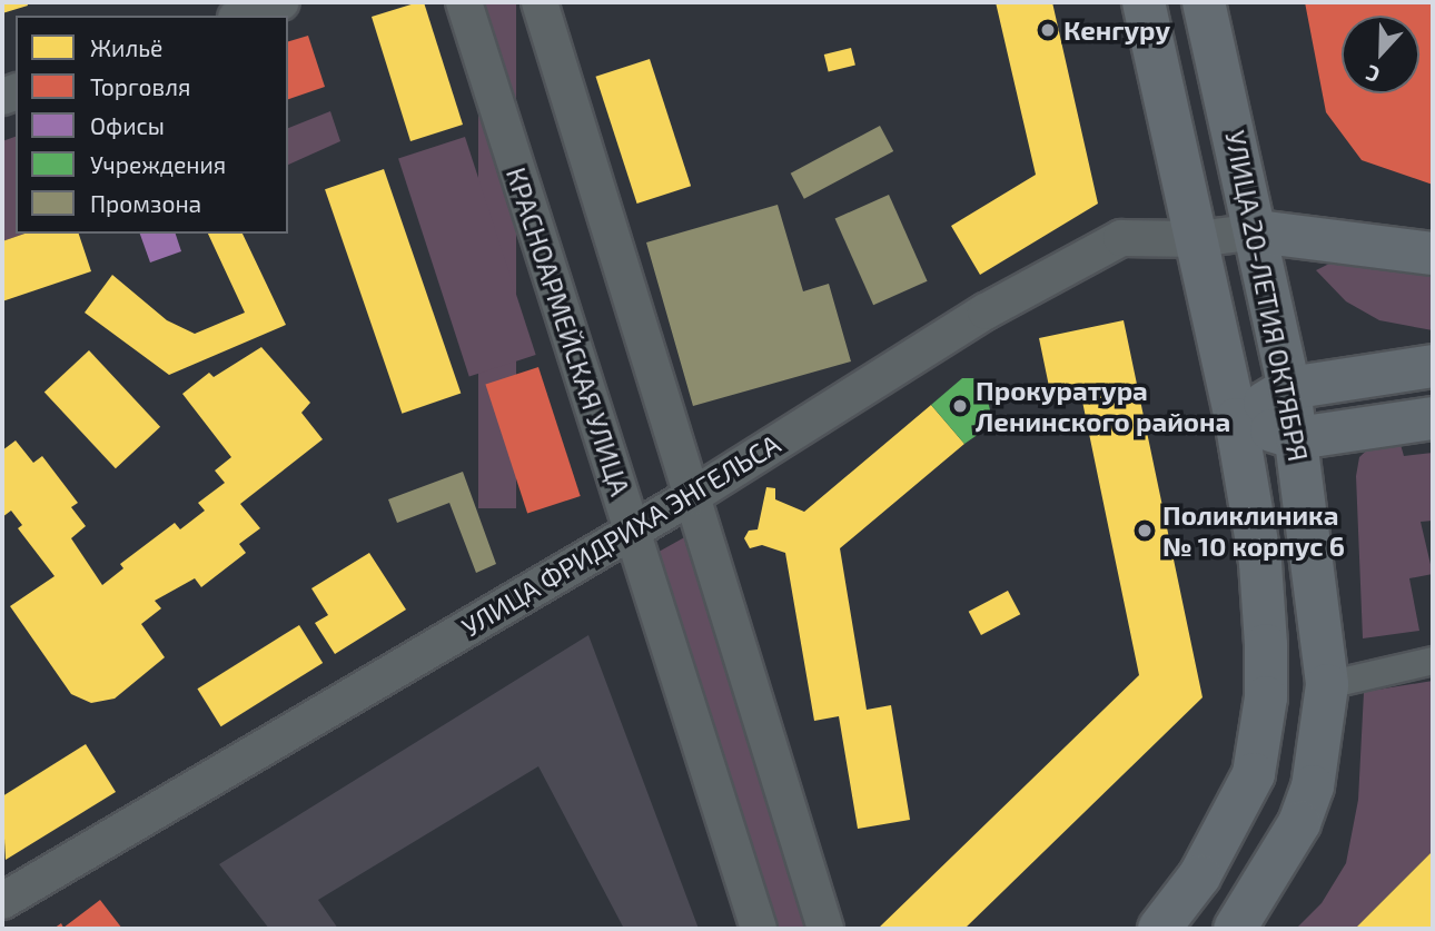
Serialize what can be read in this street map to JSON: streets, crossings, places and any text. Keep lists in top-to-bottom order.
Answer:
{
  "streets": {
    "main road": ["УЛИЦА 20-ЛЕТИЯ ОКТЯБРЯ"],
    "street": ["КРАСНОАРМЕЙСКАЯ УЛИЦА", "УЛИЦА ФРИДРИХА ЭНГЕЛЬСА"]
  },
  "crossings": [
    ["УЛИЦА 20-ЛЕТИЯ ОКТЯБРЯ", "УЛИЦА ФРИДРИХА ЭНГЕЛЬСА"],
    ["КРАСНОАРМЕЙСКАЯ УЛИЦА", "УЛИЦА ФРИДРИХА ЭНГЕЛЬСА"]
  ],
  "places": ["Кенгуру", "Прокуратура Ленинского района", "Поликлиника № 10 корпус 6"],
  "legend": [
    "Жильё",
    "Торговля",
    "Офисы",
    "Учреждения",
    "Промзона"
  ],
  "north": "bottom"
}
